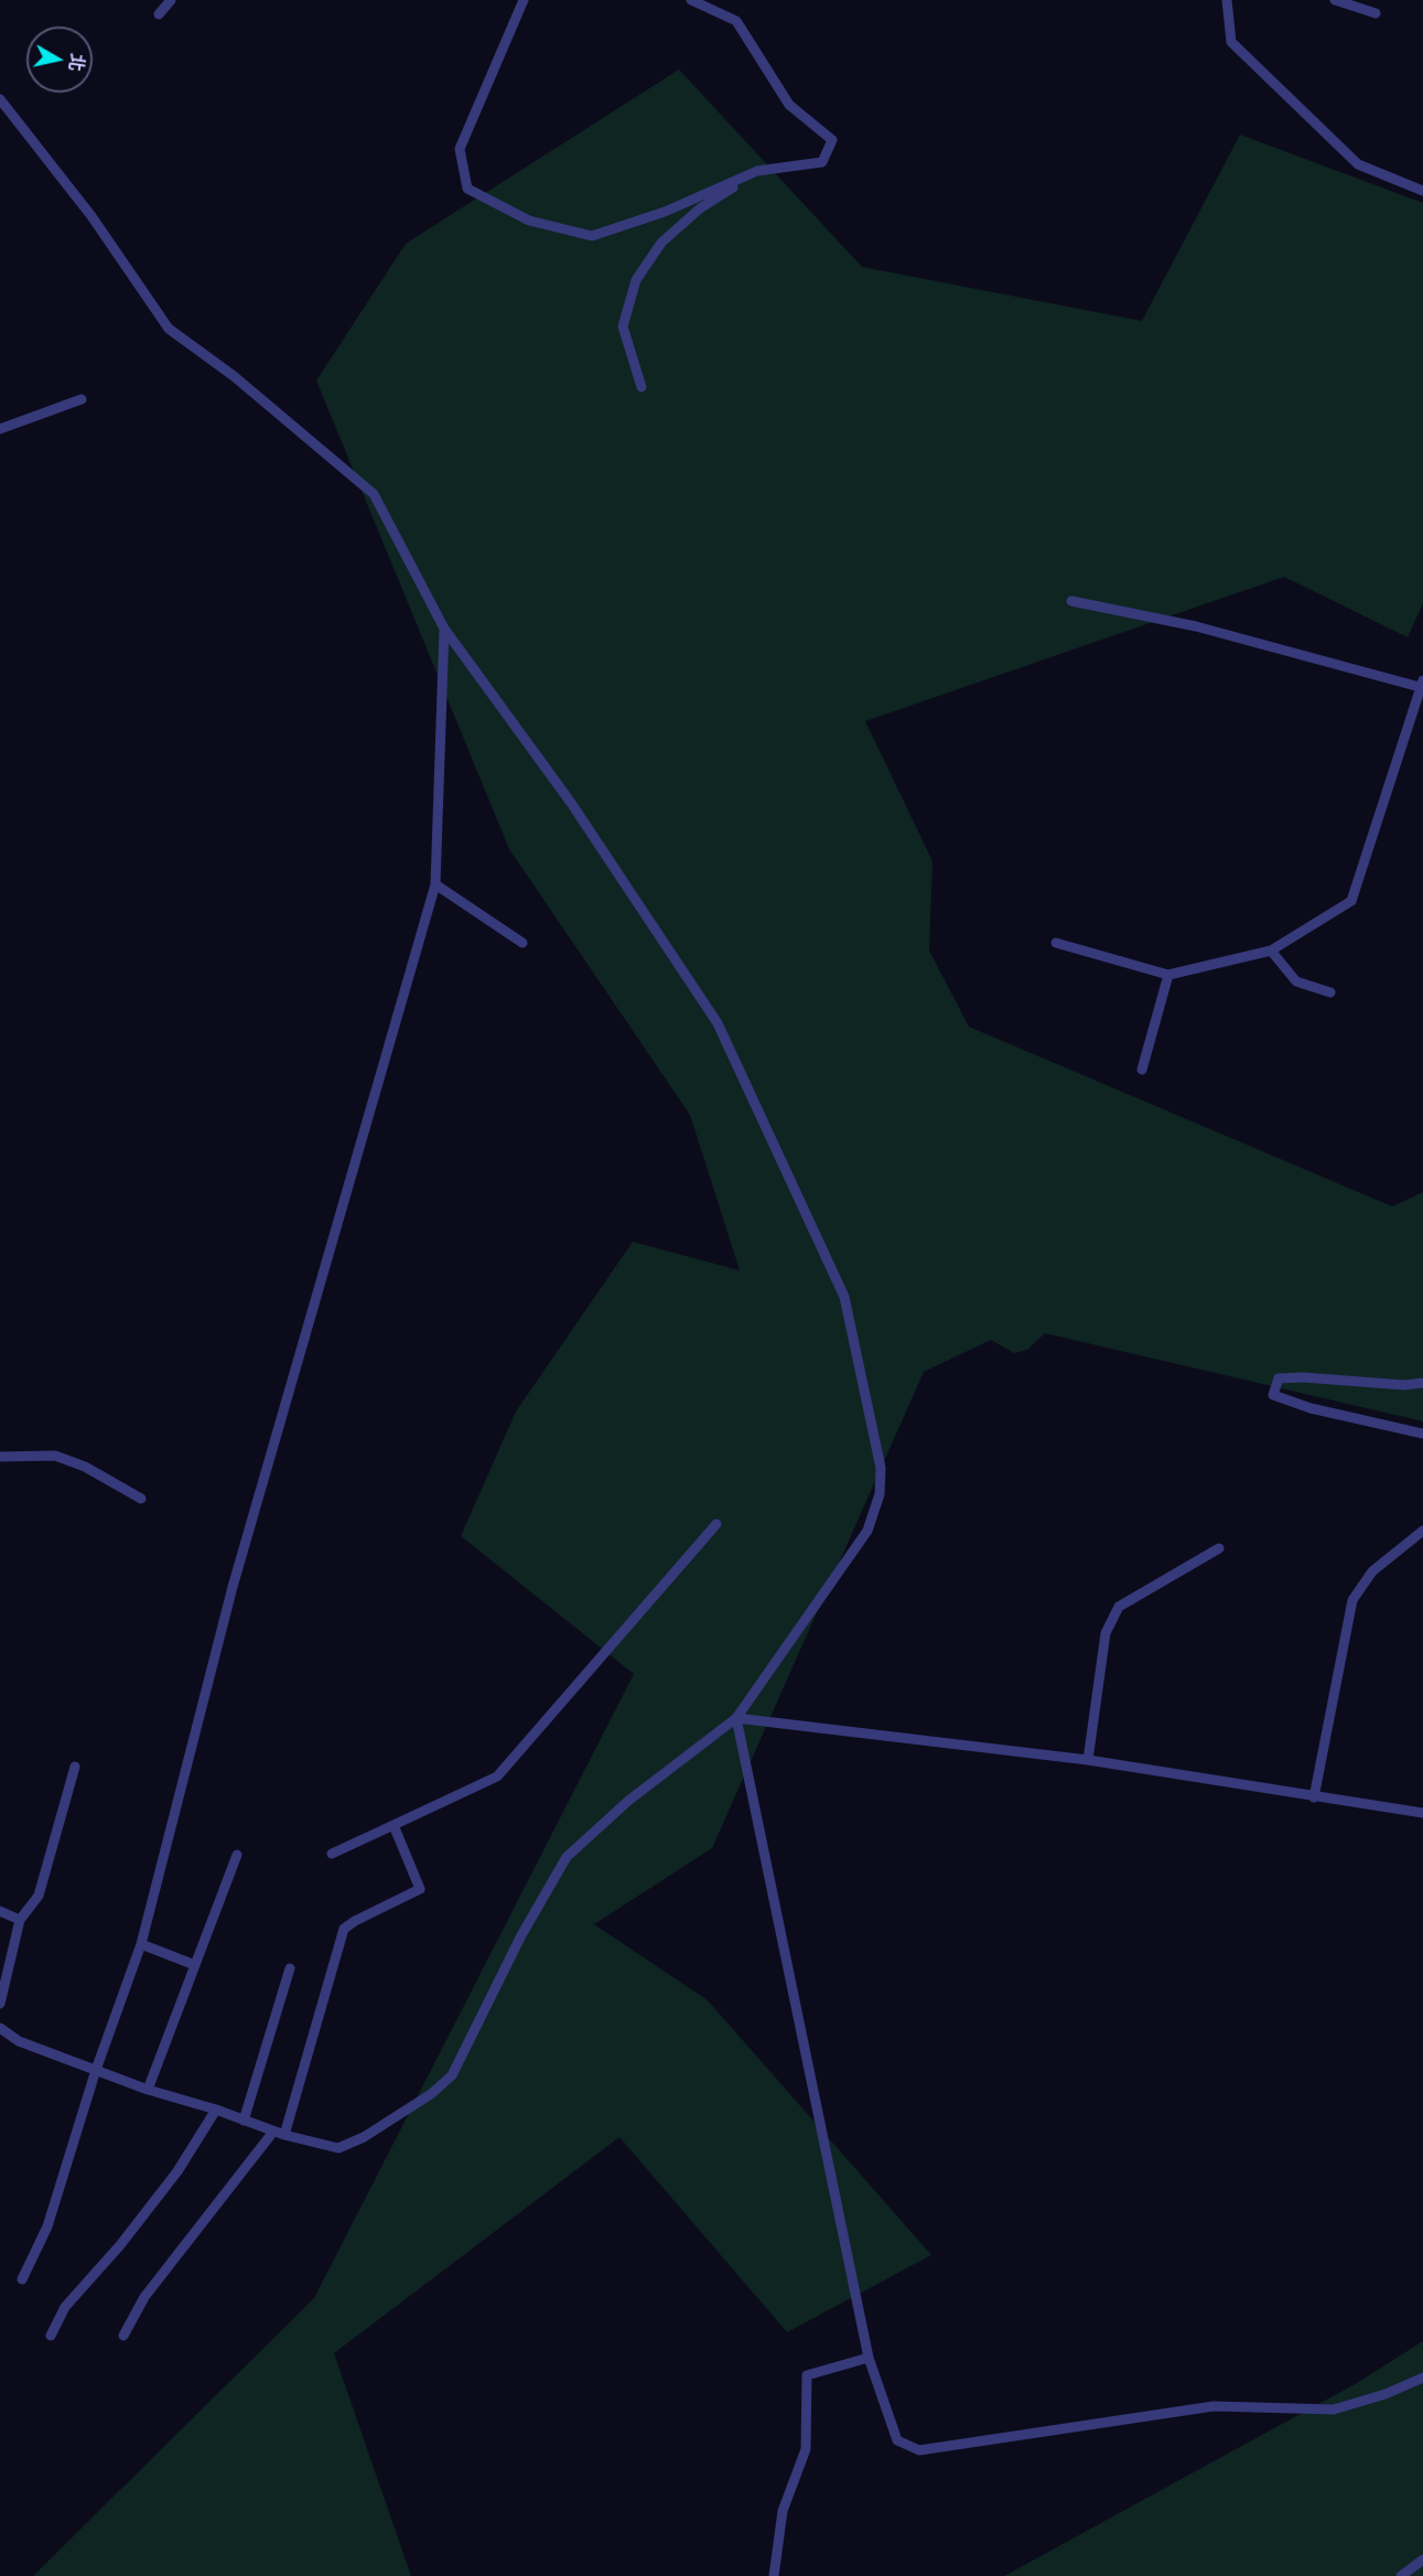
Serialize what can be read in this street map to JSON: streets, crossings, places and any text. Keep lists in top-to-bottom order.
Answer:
{
  "north": "right"
}
